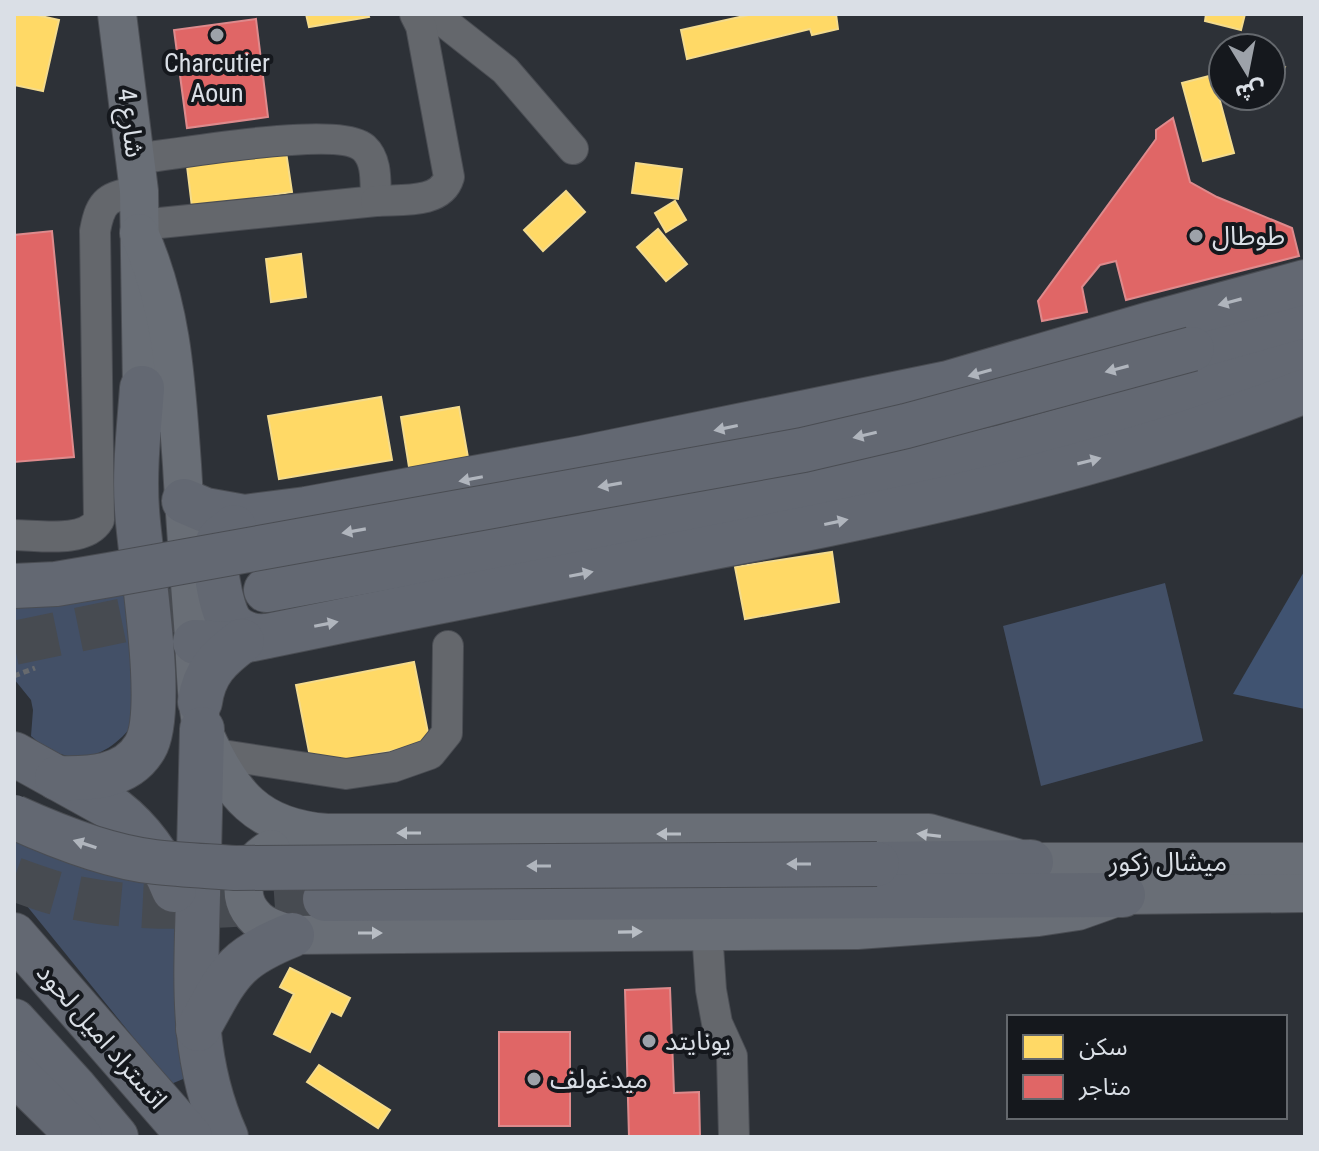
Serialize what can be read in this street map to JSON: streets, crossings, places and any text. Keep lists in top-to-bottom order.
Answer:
{
  "streets": {
    "highway": ["اتستراد اميل لحود"],
    "main road": ["شارع 4", "ميشال زكور"]
  },
  "places": [
    "Charcutier Aoun",
    "طوطال",
    "يونايتد",
    "ميدغولف"
  ],
  "legend": ["سكن", "متاجر"],
  "north": "bottom"
}
